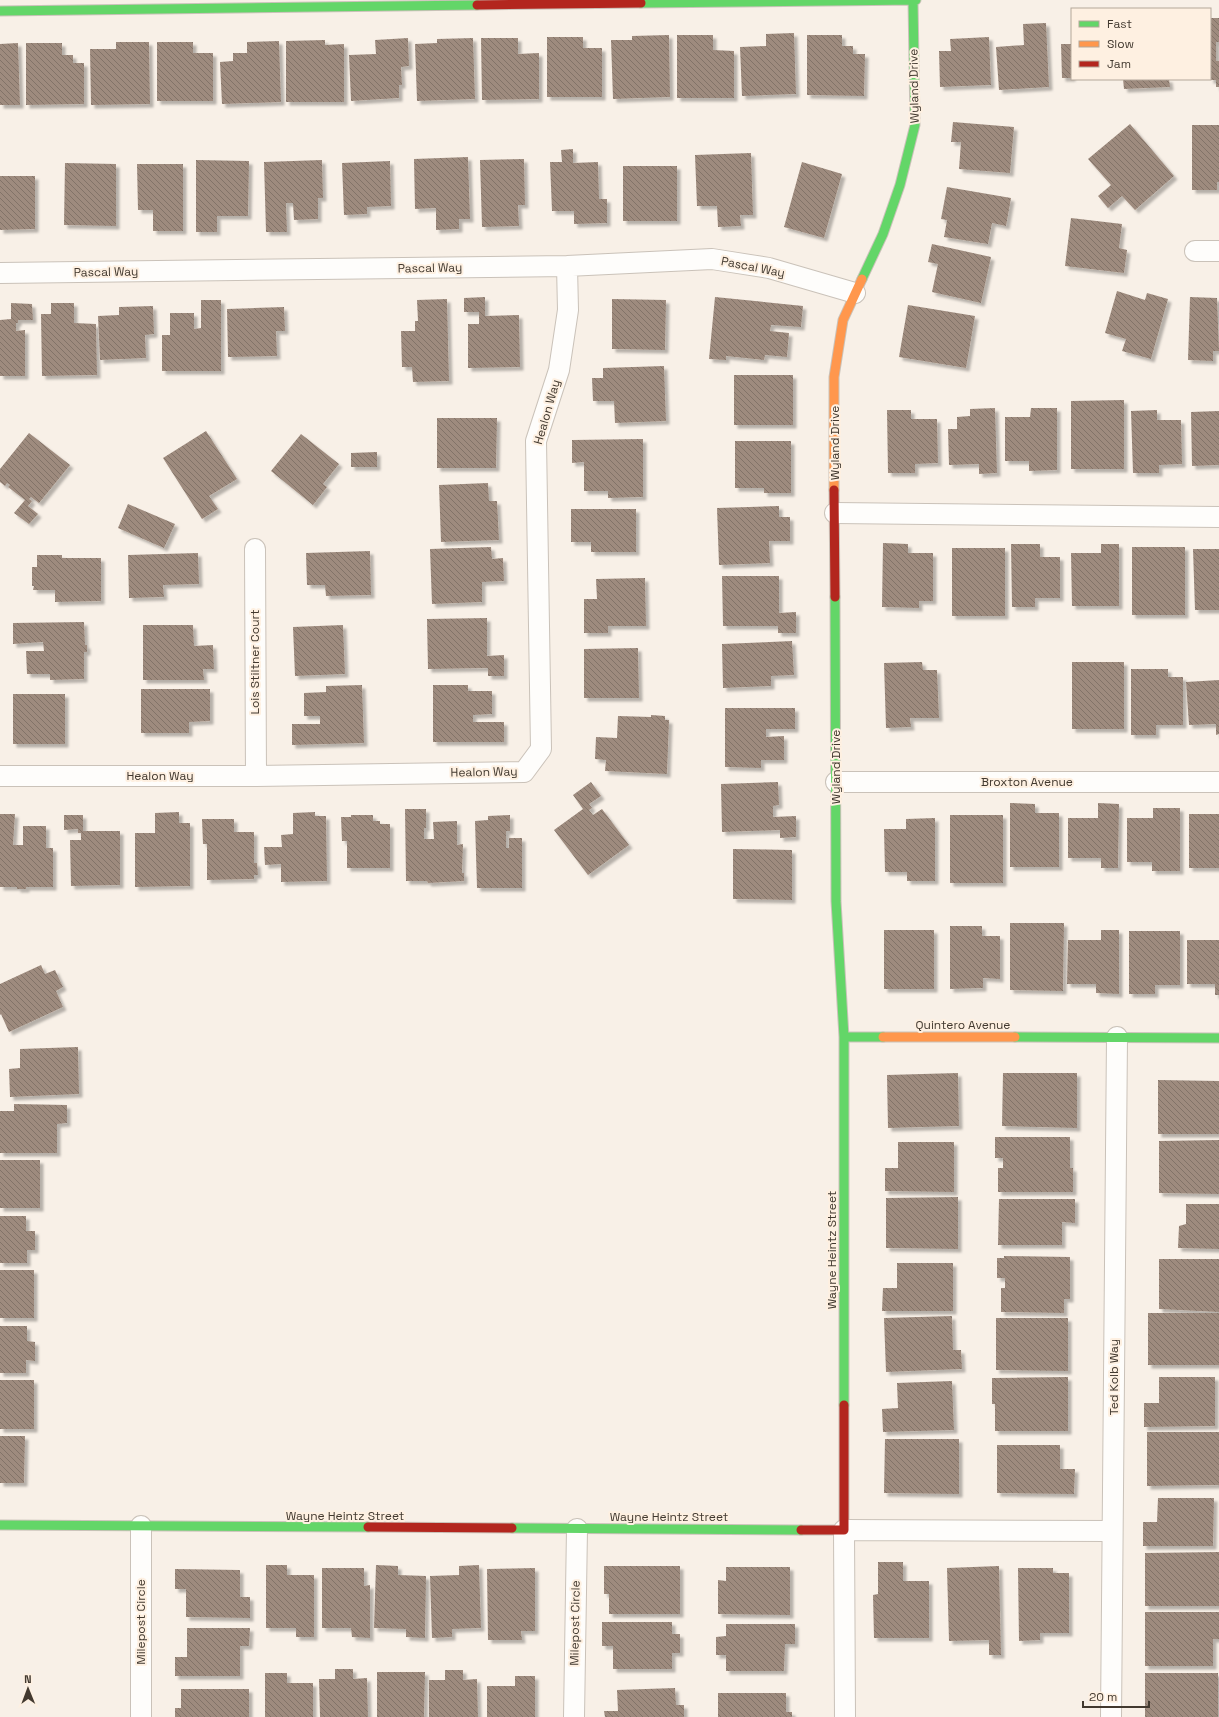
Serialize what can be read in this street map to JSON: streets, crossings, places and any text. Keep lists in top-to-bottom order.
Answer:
{
  "streets": {
    "street": [
      "Wyland Drive",
      "Pascal Way",
      "Healon Way",
      "Lois Stiltner Court",
      "Broxton Avenue",
      "Quintero Avenue",
      "Wayne Heintz Street",
      "Ted Kolb Way",
      "Milepost Circle"
    ]
  },
  "crossings": [
    ["Wyland Drive", "Pascal Way"],
    ["Wyland Drive", "Broxton Avenue"],
    ["Wyland Drive", "Quintero Avenue"],
    ["Wyland Drive", "Wayne Heintz Street"],
    ["Pascal Way", "Healon Way"],
    ["Healon Way", "Lois Stiltner Court"],
    ["Quintero Avenue", "Wayne Heintz Street"],
    ["Quintero Avenue", "Ted Kolb Way"],
    ["Wayne Heintz Street", "Milepost Circle"]
  ],
  "legend": ["Fast", "Slow", "Jam"],
  "scale_bar": "20 m",
  "north": "top"
}
